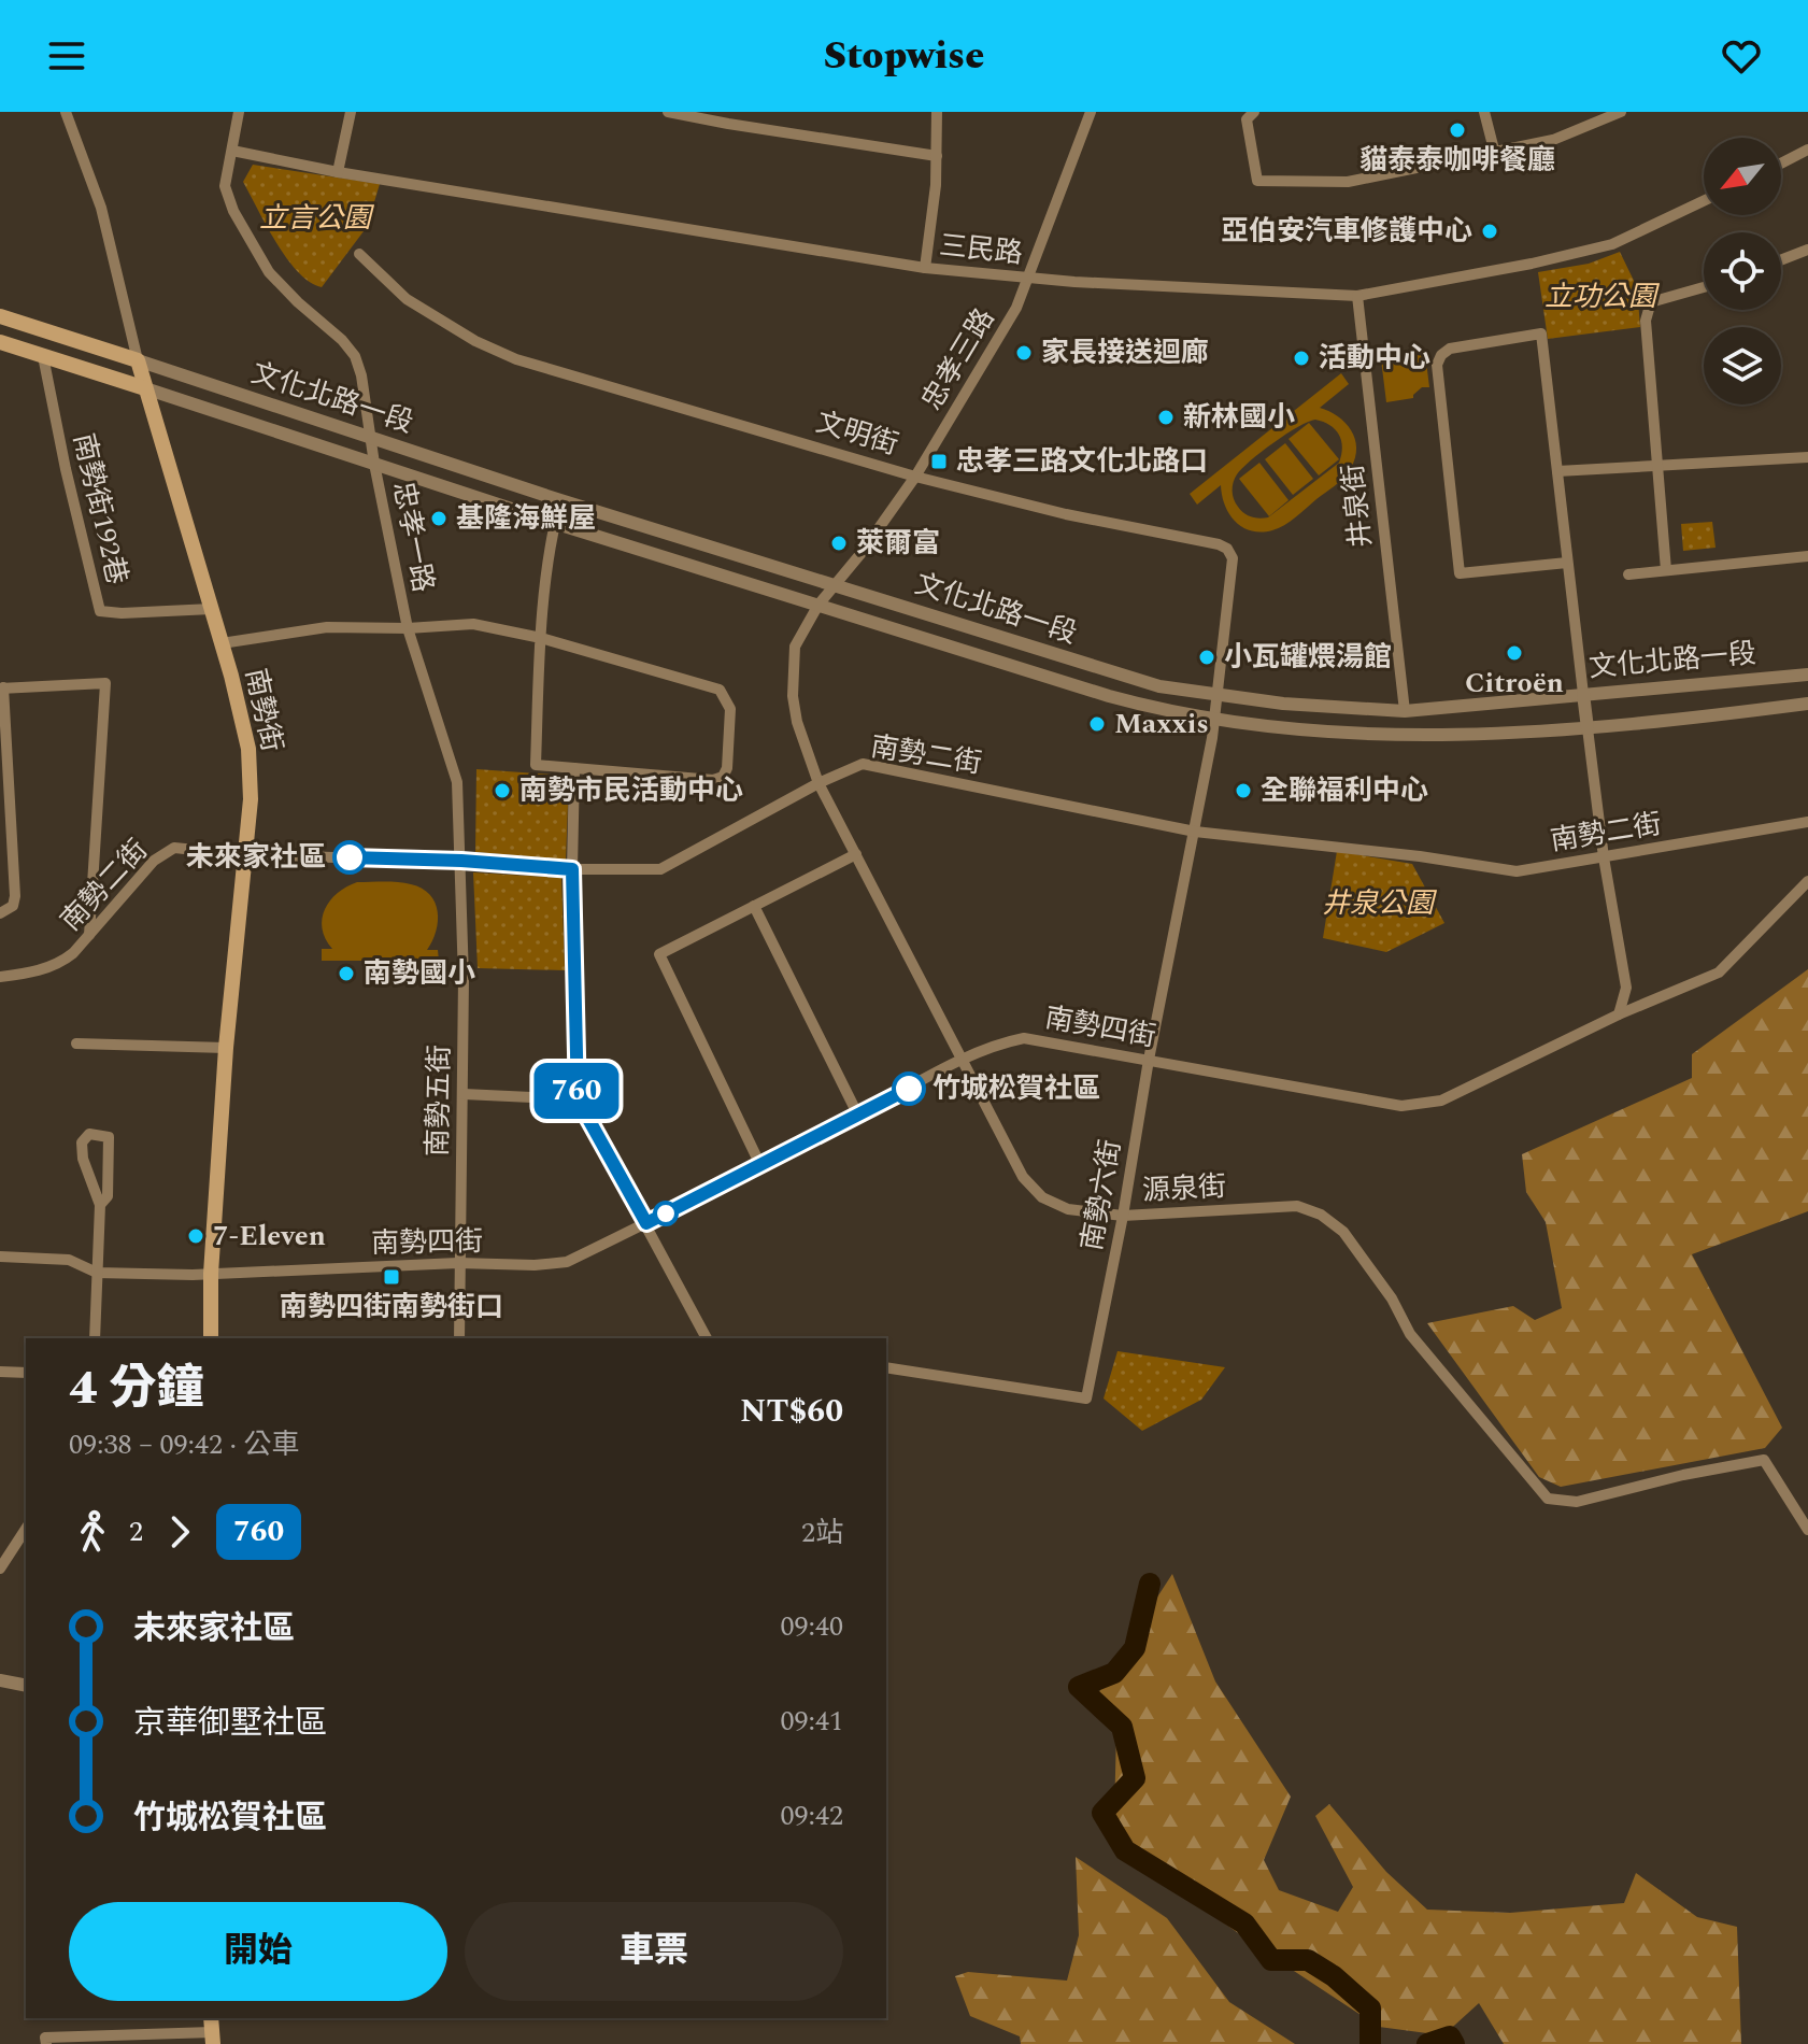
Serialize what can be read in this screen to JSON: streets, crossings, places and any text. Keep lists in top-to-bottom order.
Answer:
{
  "streets": {
    "main road": ["文化北路一段", "南勢街"],
    "street": [
      "三民路",
      "忠孝三路",
      "文明街",
      "井泉街",
      "南勢街192巷",
      "忠孝一路",
      "南勢二街",
      "南勢四街",
      "南勢五街",
      "源泉街",
      "南勢六街"
    ]
  },
  "crossings": [
    ["三民路", "忠孝三路"],
    ["三民路", "井泉街"],
    ["三民路", "忠孝一路"],
    ["忠孝三路", "文化北路一段"],
    ["忠孝三路", "文明街"],
    ["忠孝三路", "源泉街"],
    ["文化北路一段", "文明街"],
    ["文化北路一段", "井泉街"],
    ["文化北路一段", "南勢街192巷"],
    ["文化北路一段", "忠孝一路"],
    ["文化北路一段", "南勢街"],
    ["文化北路一段", "源泉街"],
    ["文化北路一段", "南勢六街"],
    ["文明街", "南勢六街"],
    ["南勢街192巷", "南勢街"],
    ["忠孝一路", "南勢二街"],
    ["忠孝一路", "南勢五街"],
    ["南勢街", "南勢二街"],
    ["南勢街", "南勢四街"],
    ["南勢二街", "南勢五街"],
    ["南勢二街", "源泉街"],
    ["南勢二街", "南勢六街"],
    ["南勢四街", "南勢五街"],
    ["南勢四街", "源泉街"],
    ["南勢四街", "南勢六街"],
    ["源泉街", "南勢六街"]
  ],
  "parks": ["立言公園", "立功公園", "井泉公園"],
  "places": {
    "other": [
      "貓泰泰咖啡餐廳",
      "亞伯安汽車修護中心",
      "家長接送迴廊",
      "活動中心",
      "新林國小",
      "基隆海鮮屋",
      "萊爾富",
      "Citroën",
      "小瓦罐煨湯館",
      "Maxxis",
      "南勢市民活動中心",
      "全聯福利中心",
      "未來家社區",
      "南勢國小",
      "竹城松賀社區",
      "7-Eleven"
    ],
    "transit": ["忠孝三路文化北路口", "南勢四街南勢街口"]
  },
  "lines": ["bus line 760"],
  "north": "bottom left",
  "page": {
    "header": "Stopwise",
    "on_map": "760",
    "heading": ["4 分鐘", "09:38 – 09:42 · 公車", "NT$60"],
    "legs": ["2", "760", "2站"],
    "list": [
      {
        "name": "未來家社區",
        "value": "09:40"
      },
      {
        "name": "京華御墅社區",
        "value": "09:41"
      },
      {
        "name": "竹城松賀社區",
        "value": "09:42"
      }
    ],
    "buttons": ["開始", "車票"]
  }
}
